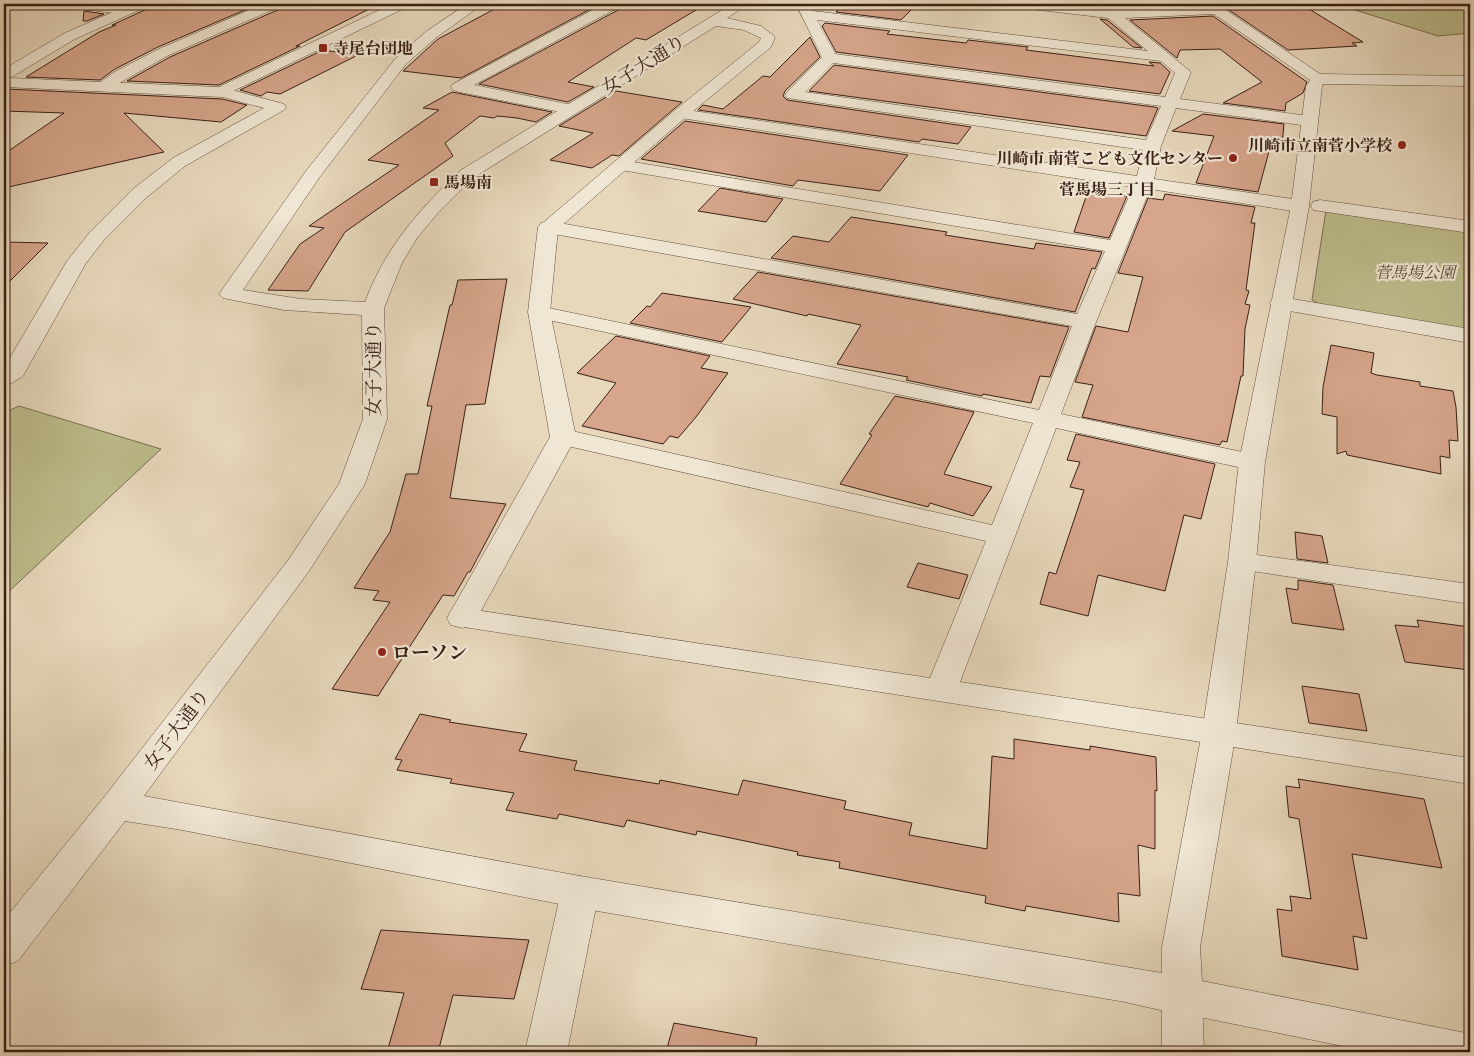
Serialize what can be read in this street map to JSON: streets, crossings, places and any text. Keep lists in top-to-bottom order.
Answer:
{
  "streets": {
    "street": ["女子大通り"]
  },
  "districts": ["菅馬場三丁目"],
  "parks": ["菅馬場公園"],
  "places": {
    "transit": ["寺尾台団地", "馬場南"],
    "other": ["川崎市立南菅小学校", "川崎市 南菅こども文化センター", "ローソン"]
  }
}
